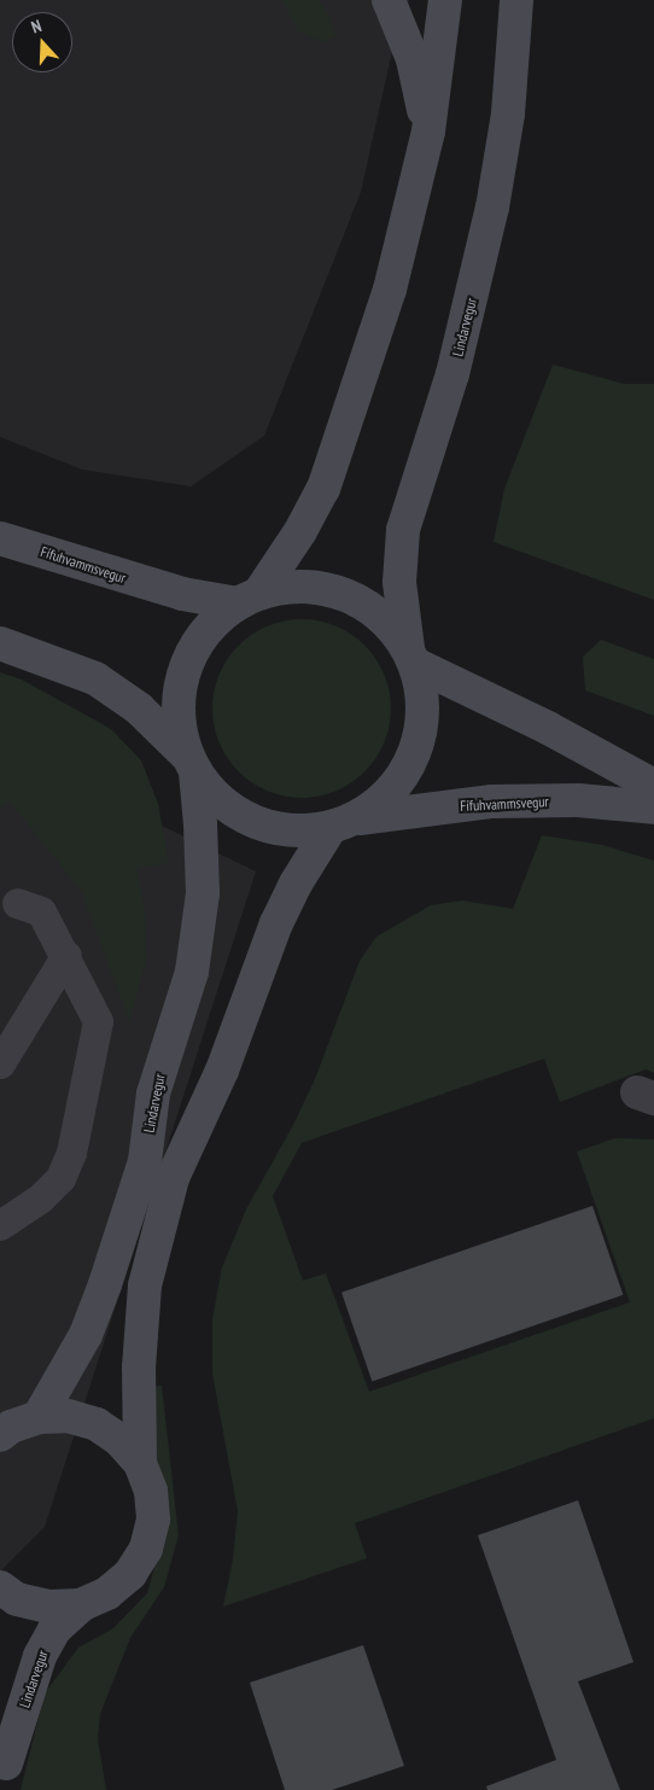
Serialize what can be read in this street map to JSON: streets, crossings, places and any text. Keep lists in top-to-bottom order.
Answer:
{
  "streets": {
    "street": ["Lindarvegur", "Fífuhvammsvegur"]
  },
  "crossings": [
    ["Lindarvegur", "Fífuhvammsvegur"]
  ],
  "north": "top"
}
